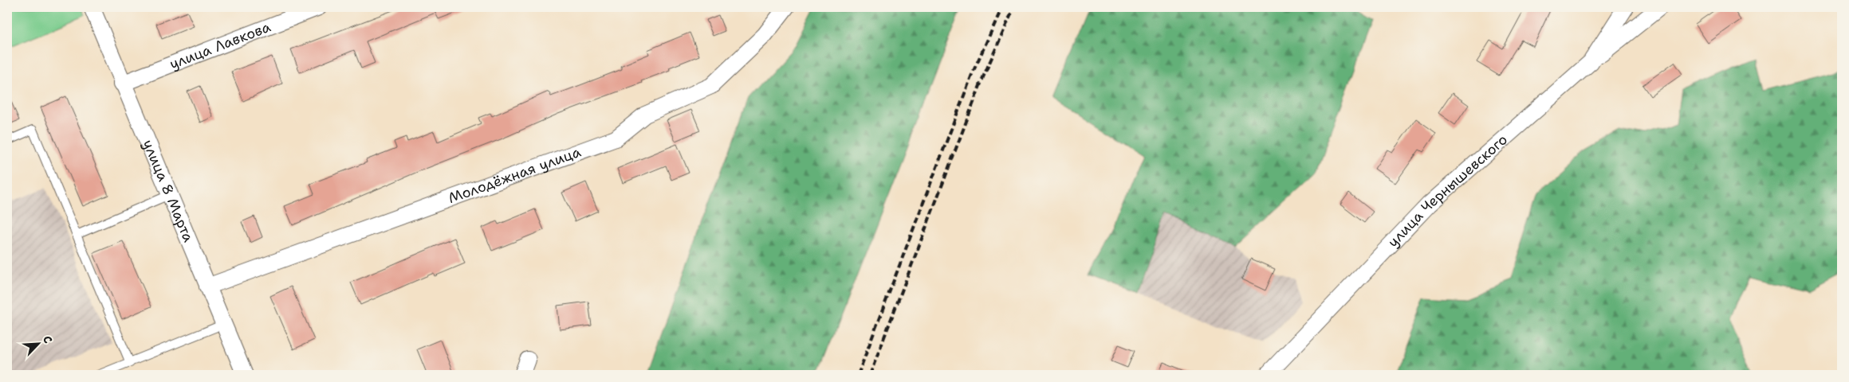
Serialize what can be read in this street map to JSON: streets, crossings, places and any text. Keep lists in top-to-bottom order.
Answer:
{
  "streets": {
    "street": [
      "улица Лавкова",
      "Молодёжная улица",
      "улица 8 Марта",
      "улица Чернышевского"
    ]
  },
  "crossings": [
    ["улица Лавкова", "улица 8 Марта"],
    ["Молодёжная улица", "улица 8 Марта"]
  ],
  "north": "top right"
}
